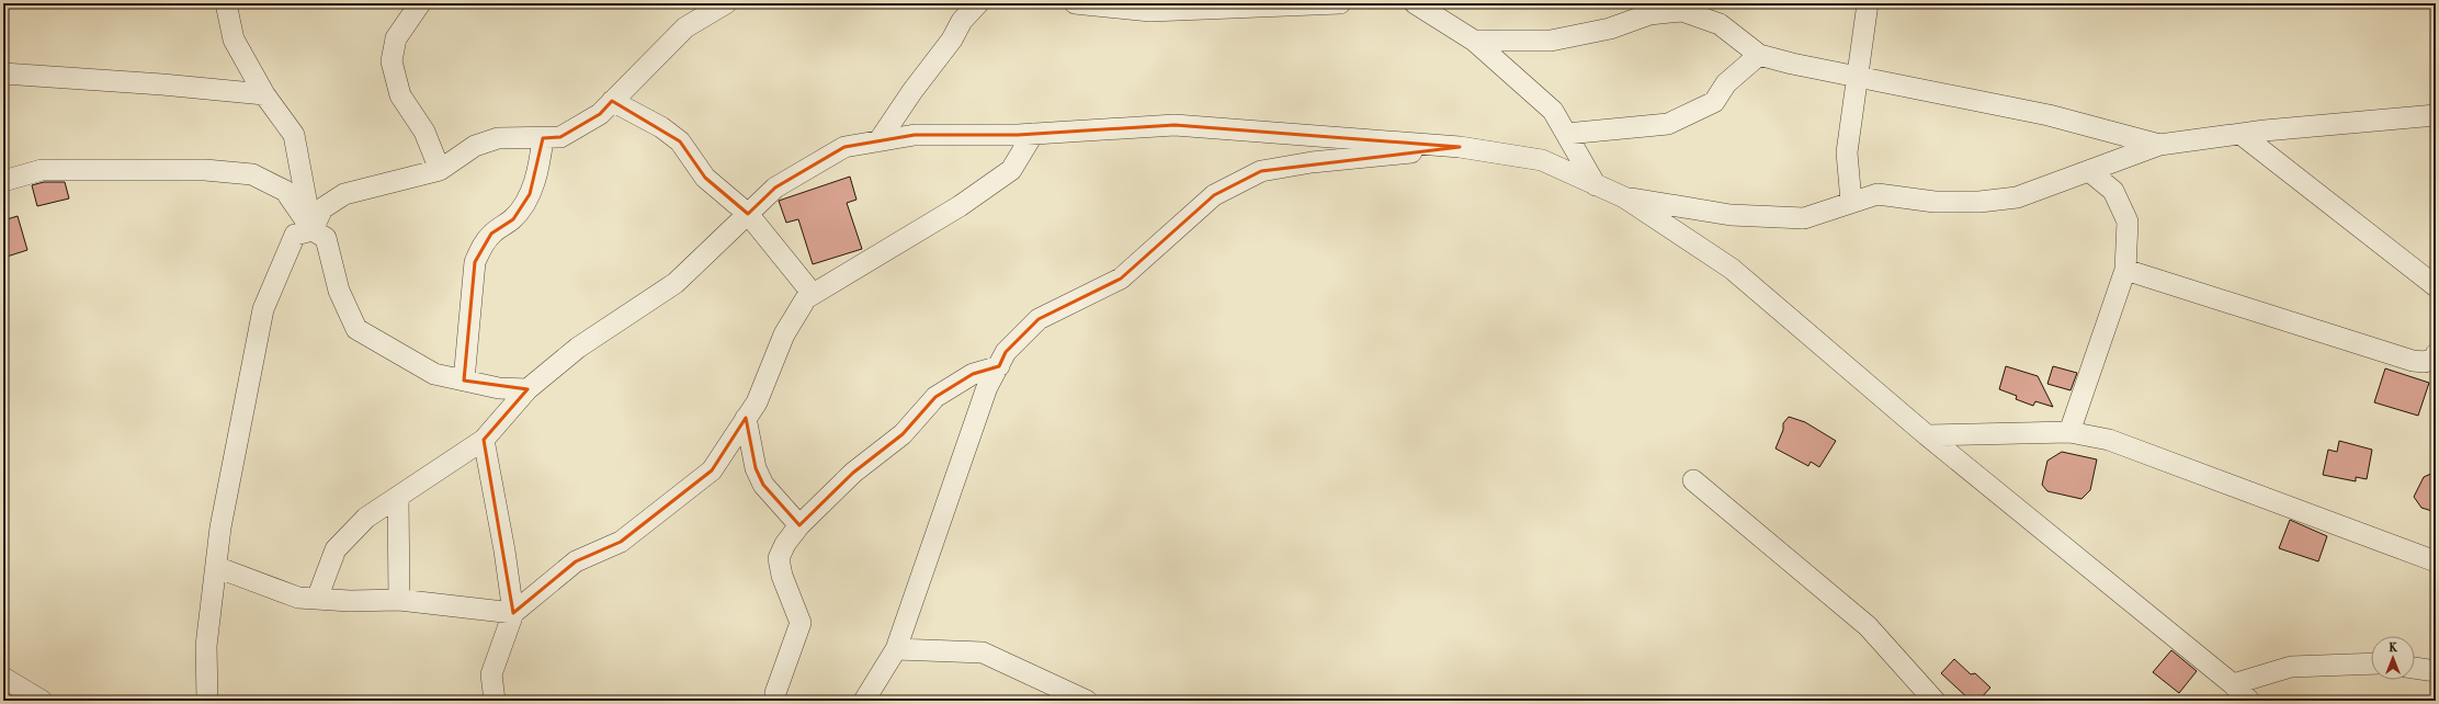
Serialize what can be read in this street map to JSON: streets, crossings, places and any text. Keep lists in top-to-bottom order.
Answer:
{
  "north": "top"
}
